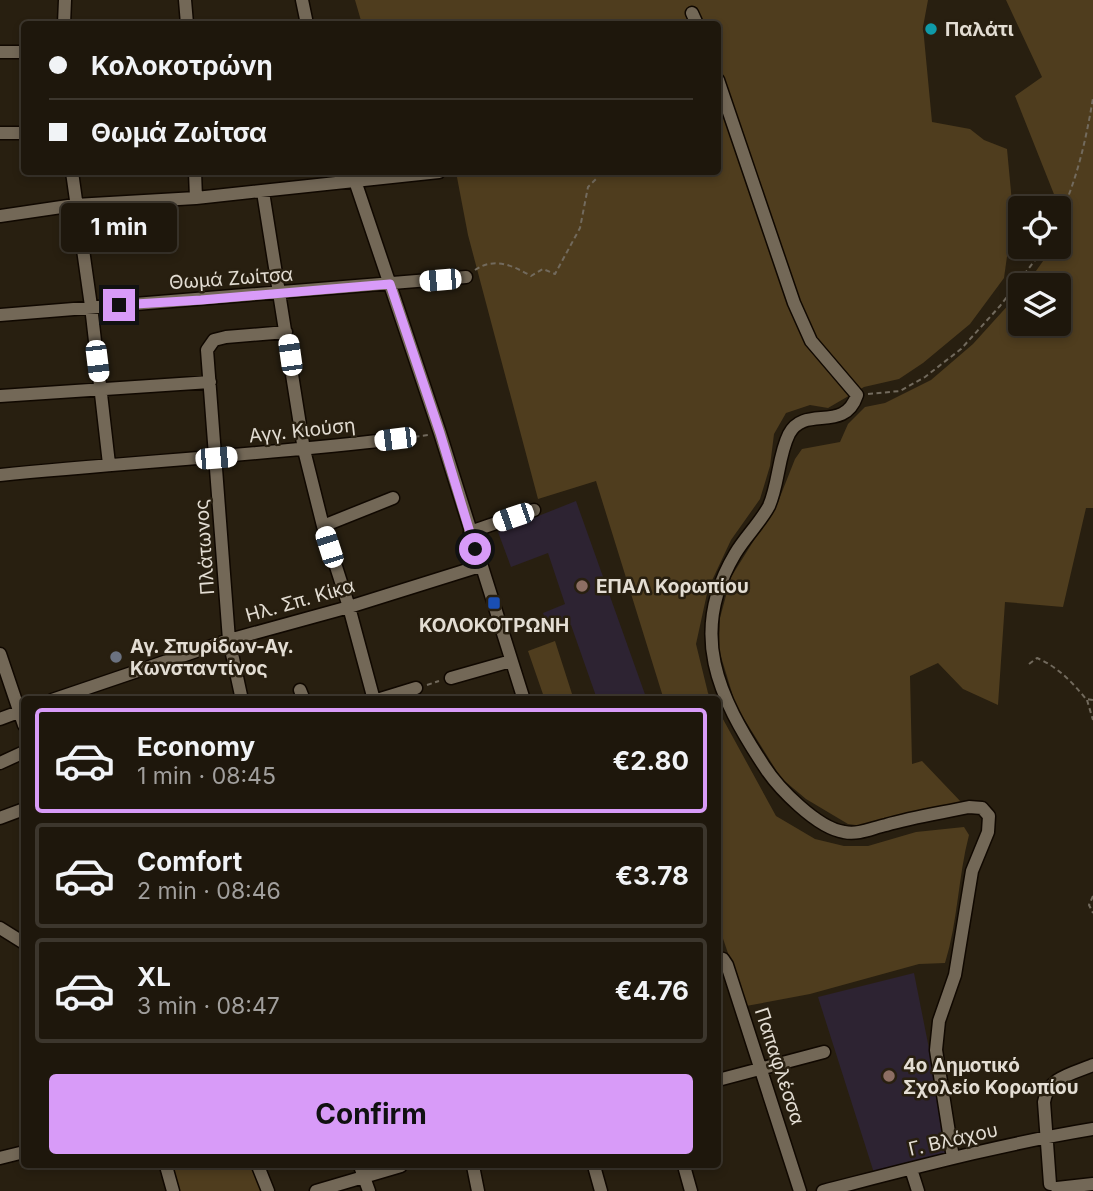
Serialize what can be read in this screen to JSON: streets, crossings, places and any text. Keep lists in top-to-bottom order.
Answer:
{
  "streets": {
    "street": [
      "Θωμά Ζωίτσα",
      "Αγγ. Κιούση",
      "Πλάτωνος",
      "Ηλ. Σπ. Κίκα",
      "Παπαφλέσσα",
      "Γ. Βλάχου"
    ]
  },
  "crossings": [
    ["Αγγ. Κιούση", "Πλάτωνος"],
    ["Πλάτωνος", "Ηλ. Σπ. Κίκα"]
  ],
  "places": {
    "other": [
      "Παλάτι",
      "ΕΠΑΛ Κορωπίου",
      "Αγ. Σπυρίδων-Αγ. Κωνσταντίνος",
      "4ο Δημοτικό Σχολείο Κορωπίου"
    ],
    "transit": ["ΚΟΛΟΚΟΤΡΩΝΗ"]
  },
  "page": {
    "banner": ["Κολοκοτρώνη", "Θωμά Ζωίτσα"],
    "bubble": "1 min",
    "list": [
      {
        "name": "Economy",
        "note": "1 min · 08:45",
        "value": "€2.80"
      },
      {
        "name": "Comfort",
        "note": "2 min · 08:46",
        "value": "€3.78"
      },
      {
        "name": "XL",
        "note": "3 min · 08:47",
        "value": "€4.76"
      }
    ],
    "buttons": "Confirm"
  }
}
